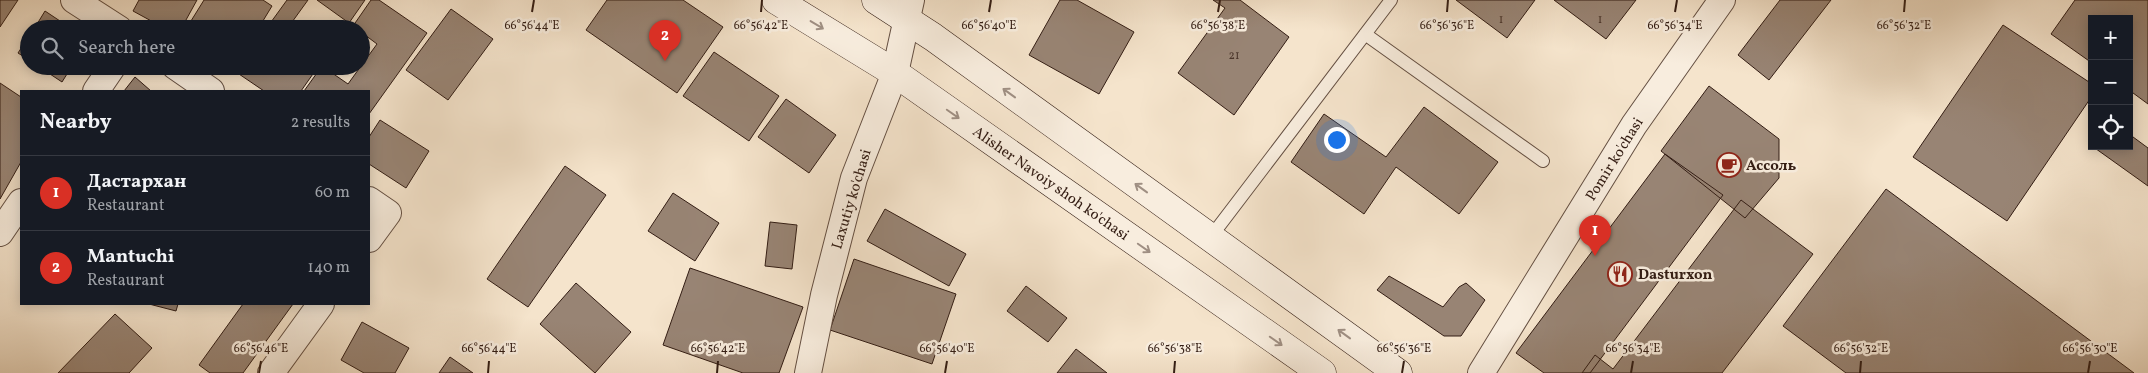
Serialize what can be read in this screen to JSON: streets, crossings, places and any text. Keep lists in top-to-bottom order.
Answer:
{
  "streets": {
    "main road": ["Alisher Navoiy shoh ko'chasi"],
    "street": ["Pomir ko'chasi", "Laxutiy ko'chasi"]
  },
  "crossings": [
    ["Alisher Navoiy shoh ko'chasi", "Laxutiy ko'chasi"]
  ],
  "places": {
    "cafe": ["Ассоль"],
    "restaurant": ["Dasturxon"]
  },
  "house_numbers": ["1", "1", "21"],
  "page": {
    "map_buttons": ["+", "−"],
    "pins": ["2", "1"],
    "search": "Search here",
    "heading": ["Nearby", "2 results"],
    "list": [
      {
        "mark": "1",
        "name": "Дастархан",
        "note": "Restaurant",
        "value": "60 m"
      },
      {
        "mark": "2",
        "name": "Mantuchi",
        "note": "Restaurant",
        "value": "140 m"
      }
    ]
  },
  "coordinates": [
    "66°56'44\"E",
    "66°56'42\"E",
    "66°56'40\"E",
    "66°56'38\"E",
    "66°56'36\"E",
    "66°56'34\"E",
    "66°56'32\"E",
    "66°56'46\"E",
    "66°56'30\"E"
  ]
}
